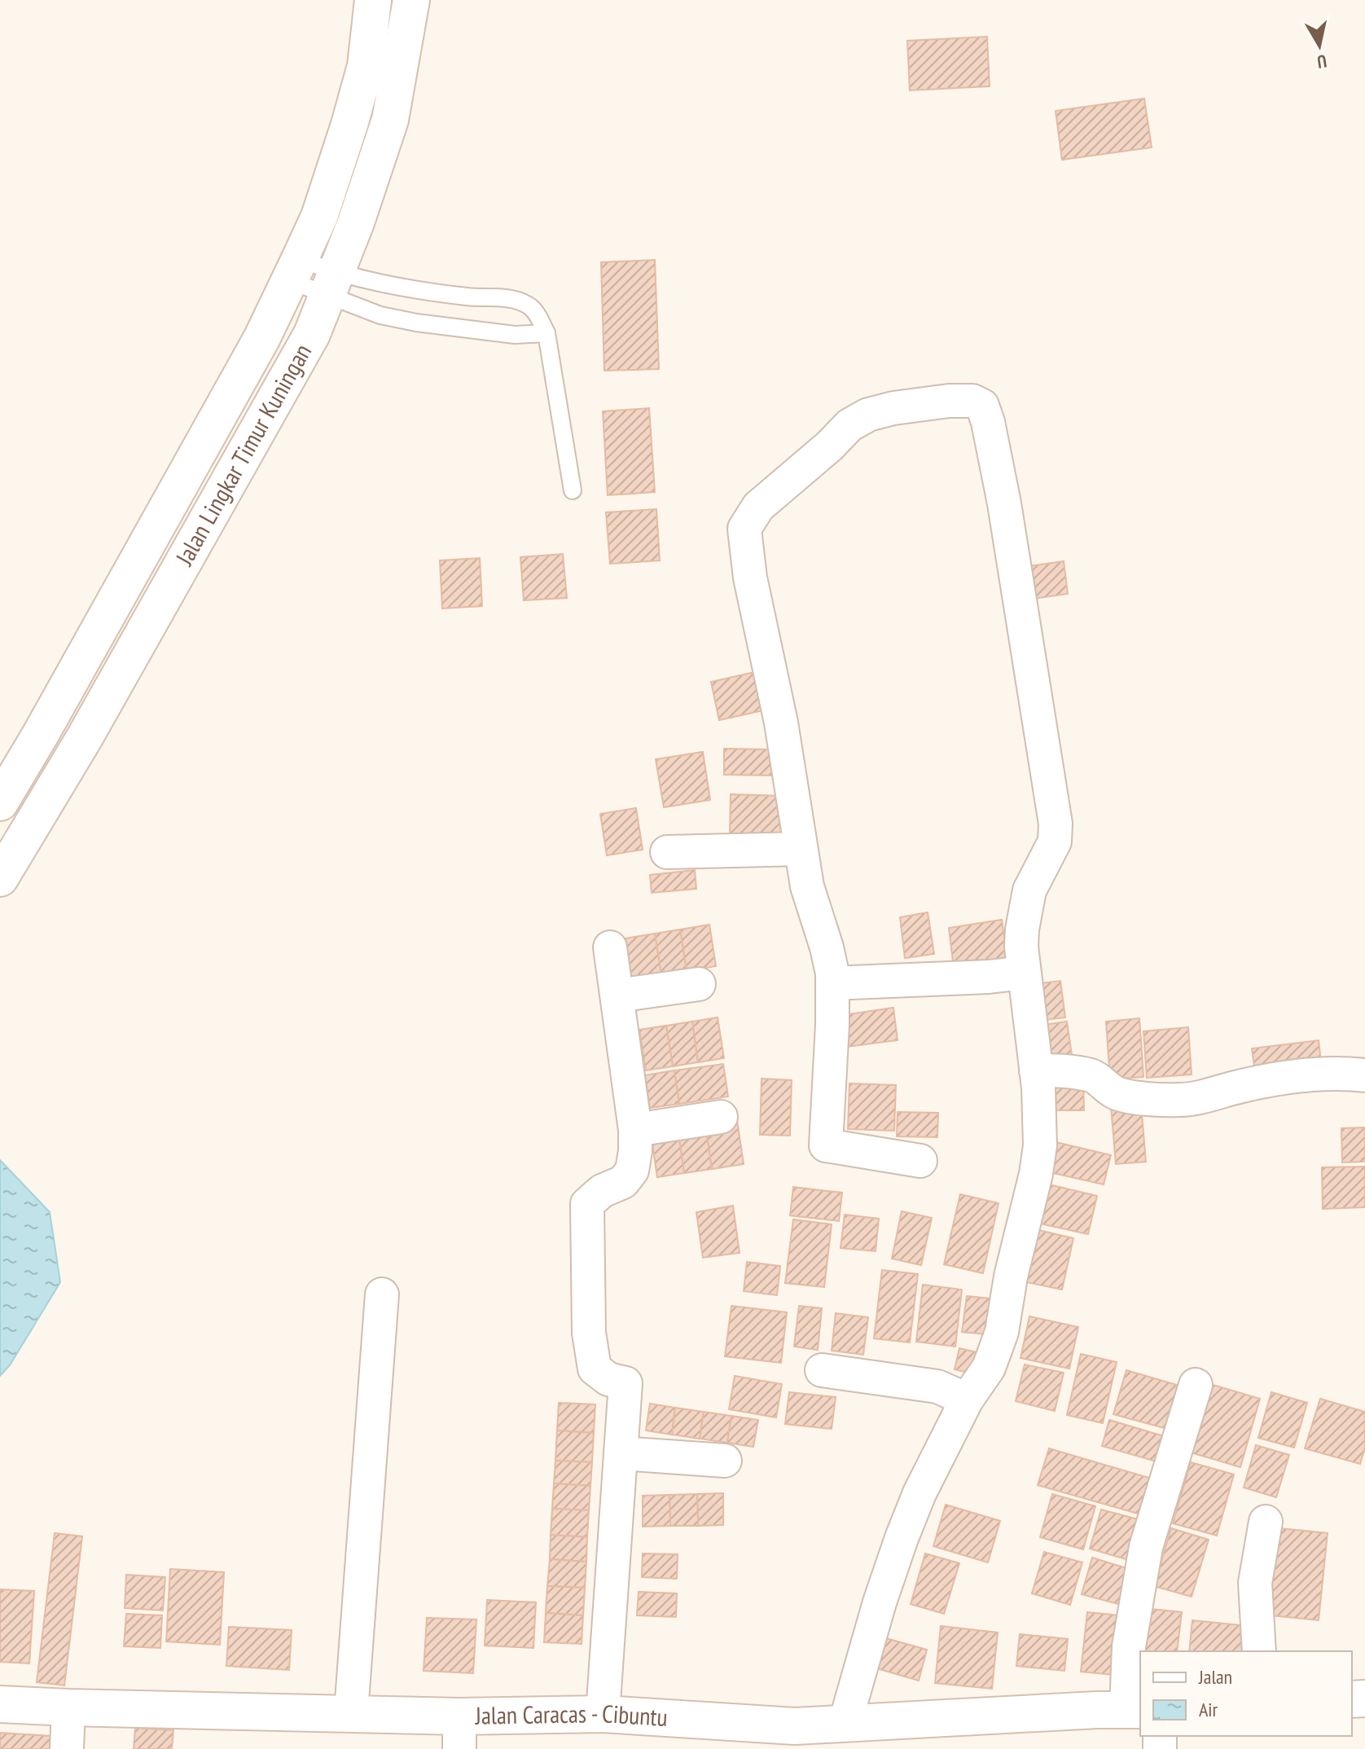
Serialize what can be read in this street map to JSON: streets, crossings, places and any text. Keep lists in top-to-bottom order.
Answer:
{
  "streets": {
    "main road": ["Jalan Lingkar Timur Kuningan", "Jalan Caracas - Cibuntu"]
  },
  "legend": ["Jalan", "Air"],
  "north": "bottom"
}
